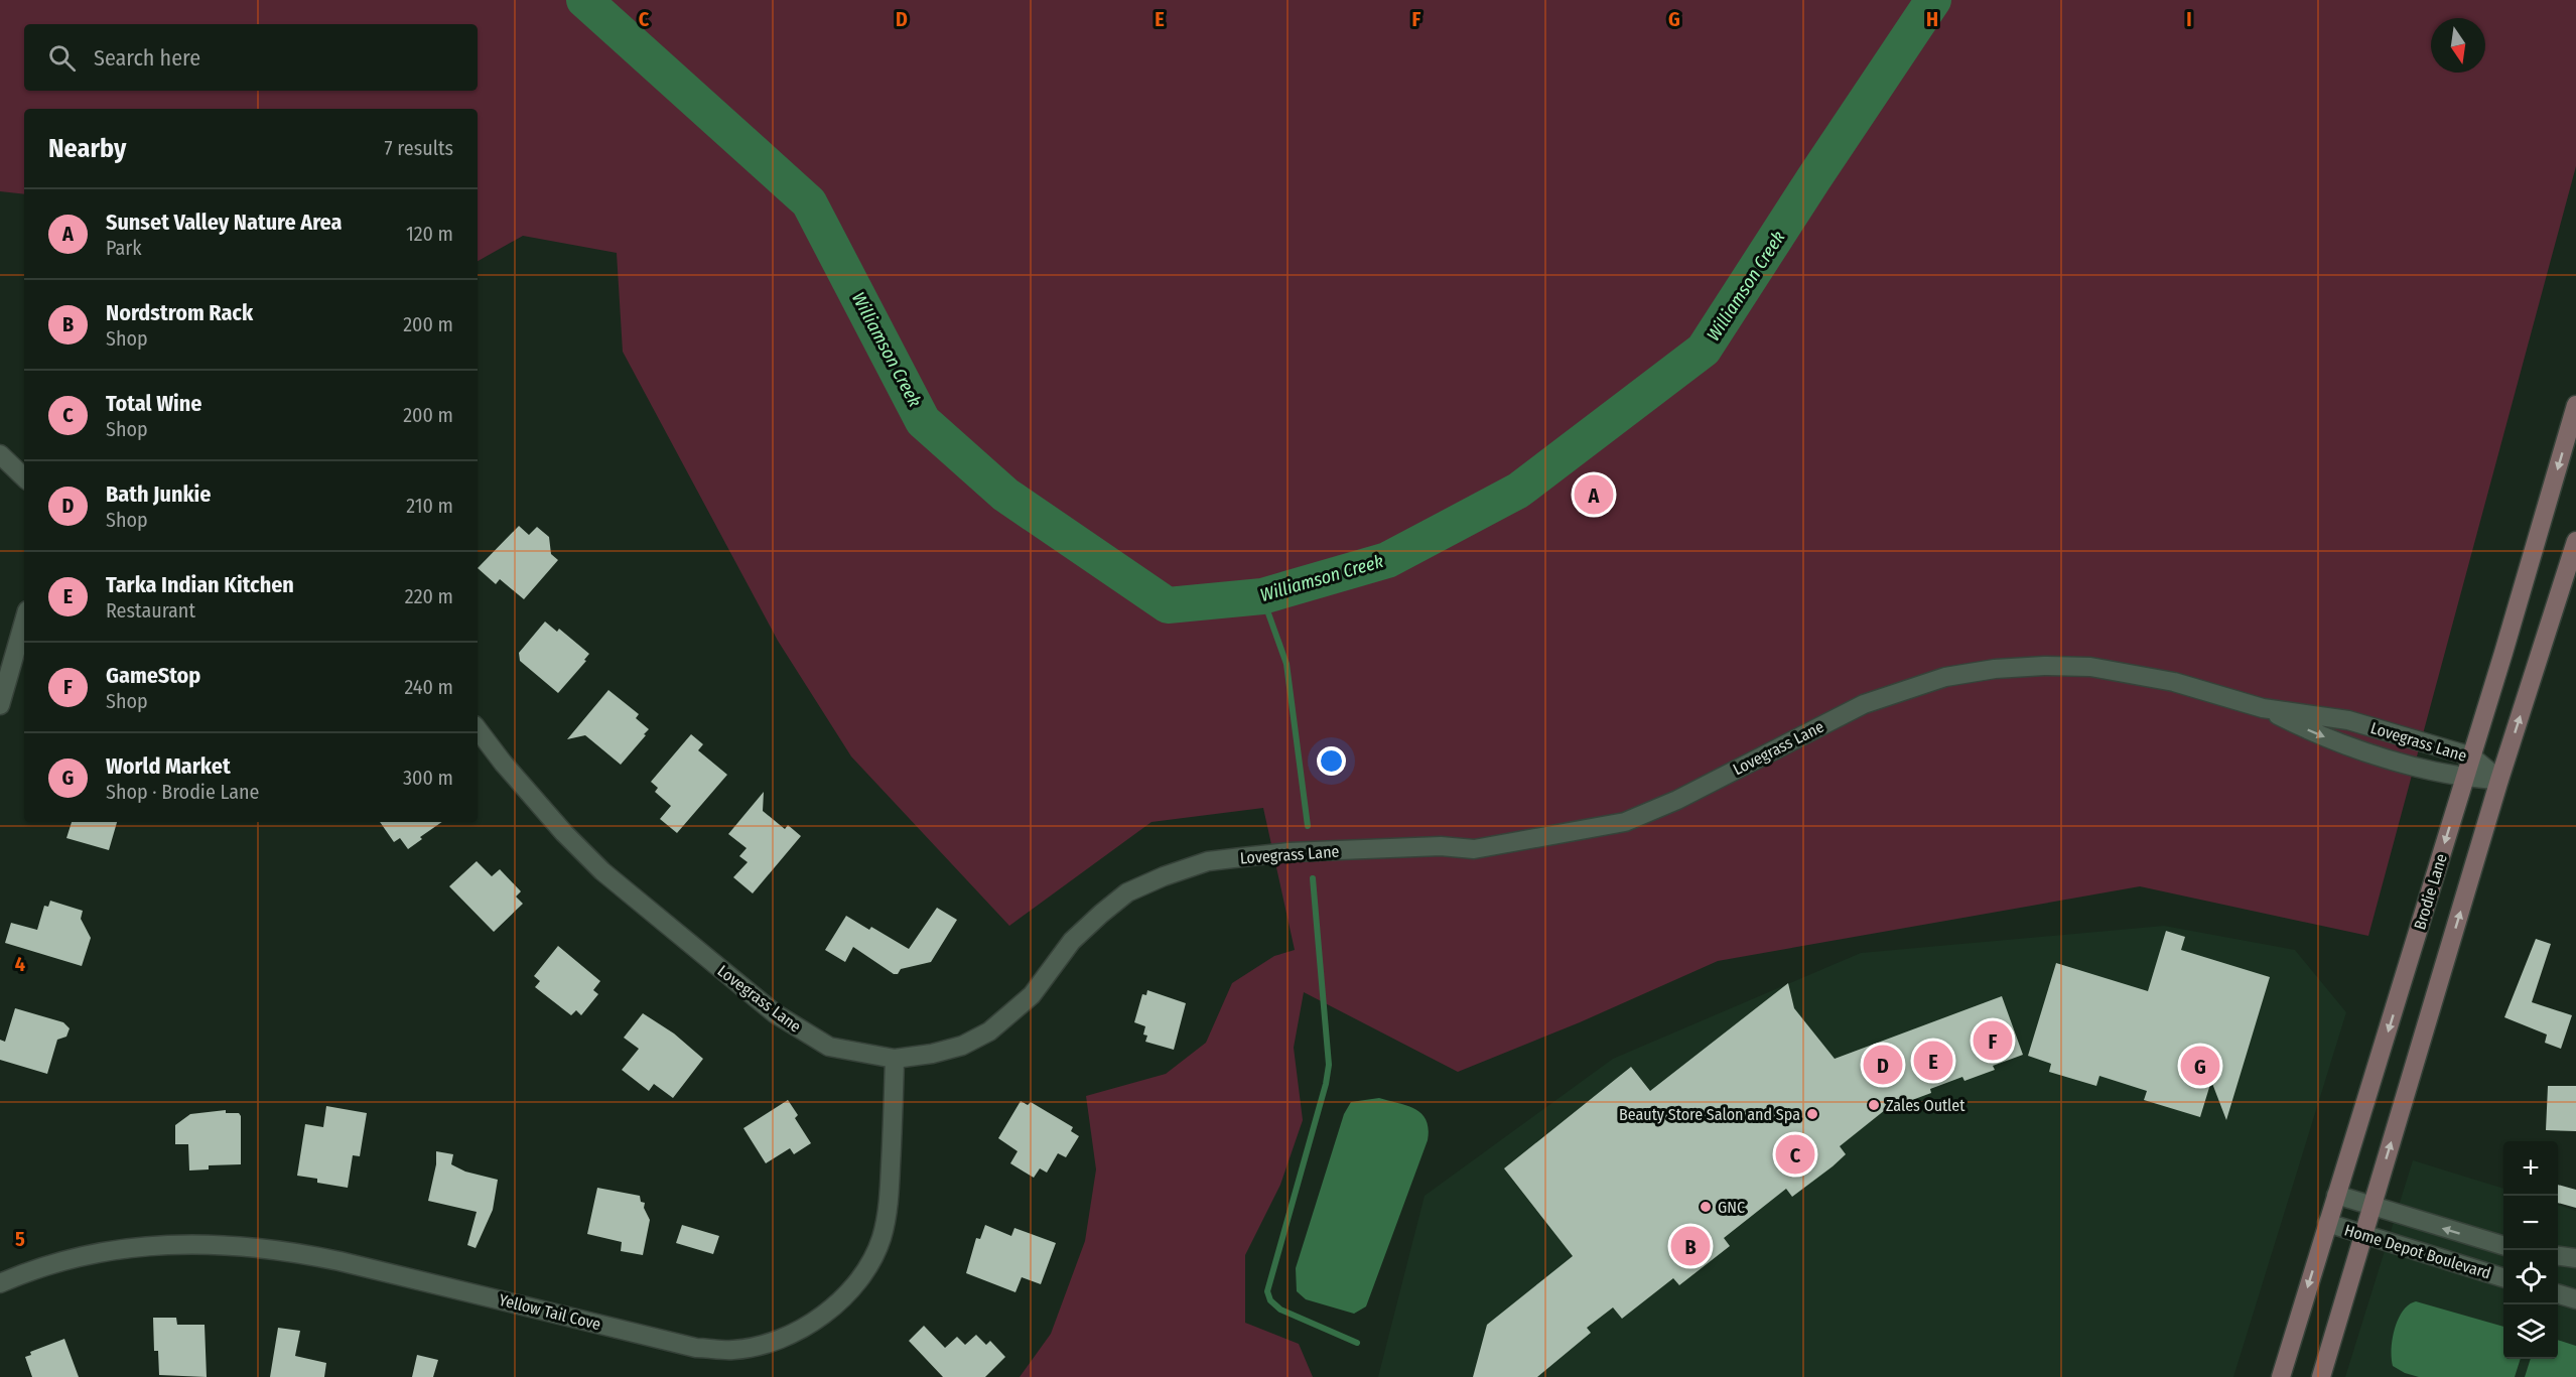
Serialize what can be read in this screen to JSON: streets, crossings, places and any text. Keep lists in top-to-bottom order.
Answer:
{
  "streets": {
    "main road": ["Brodie Lane"],
    "street": ["Lovegrass Lane", "Home Depot Boulevard", "Yellow Tail Cove"]
  },
  "crossings": [
    ["Lovegrass Lane", "Brodie Lane"],
    ["Lovegrass Lane", "Yellow Tail Cove"],
    ["Brodie Lane", "Home Depot Boulevard"]
  ],
  "water": ["Williamson Creek"],
  "places": ["Zales Outlet", "Beauty Store Salon and Spa", "GNC"],
  "north": "bottom",
  "page": {
    "search": "Search here",
    "heading": ["Nearby", "7 results"],
    "list": [
      {
        "mark": "A",
        "name": "Sunset Valley Nature Area",
        "note": "Park",
        "value": "120 m"
      },
      {
        "mark": "B",
        "name": "Nordstrom Rack",
        "note": "Shop",
        "value": "200 m"
      },
      {
        "mark": "C",
        "name": "Total Wine",
        "note": "Shop",
        "value": "200 m"
      },
      {
        "mark": "D",
        "name": "Bath Junkie",
        "note": "Shop",
        "value": "210 m"
      },
      {
        "mark": "E",
        "name": "Tarka Indian Kitchen",
        "note": "Restaurant",
        "value": "220 m"
      },
      {
        "mark": "F",
        "name": "GameStop",
        "note": "Shop",
        "value": "240 m"
      },
      {
        "mark": "G",
        "name": "World Market",
        "note": "Shop · Brodie Lane",
        "value": "300 m"
      }
    ],
    "pins": [
      "A",
      "F",
      "E",
      "D",
      "G",
      "C",
      "B"
    ],
    "map_buttons": ["+", "−"]
  },
  "grid": {
    "columns": [
      "C",
      "D",
      "E",
      "F",
      "G",
      "H",
      "I"
    ],
    "rows": ["4", "5"]
  }
}
